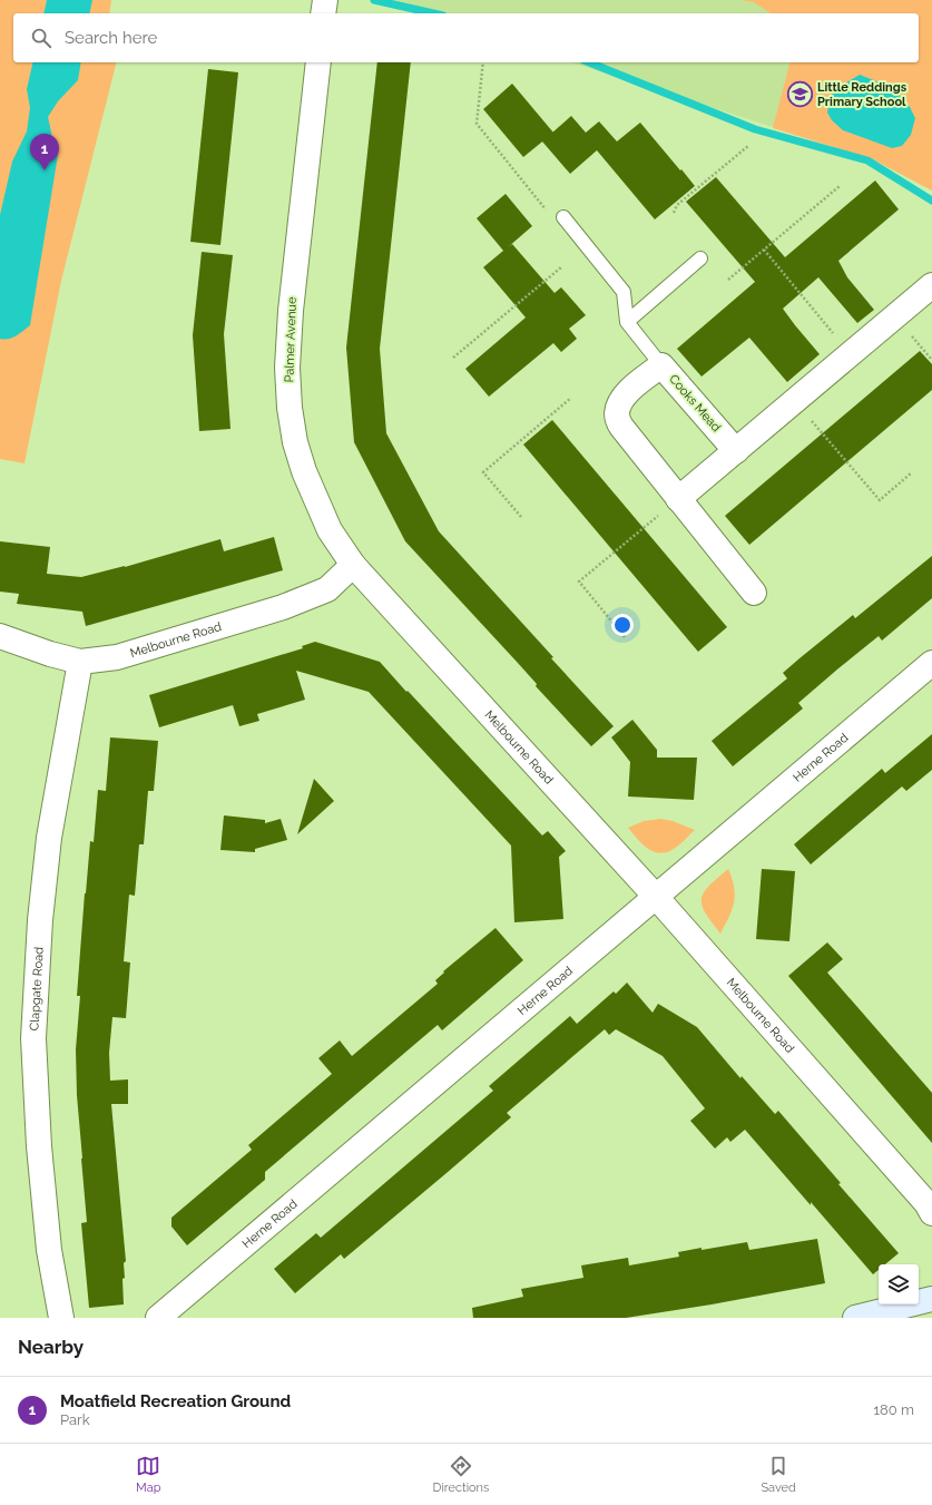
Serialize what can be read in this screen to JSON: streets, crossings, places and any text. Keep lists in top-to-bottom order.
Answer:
{
  "streets": {
    "street": [
      "Palmer Avenue",
      "Cooks Mead",
      "Melbourne Road",
      "Herne Road",
      "Clapgate Road"
    ]
  },
  "crossings": [
    ["Palmer Avenue", "Melbourne Road"],
    ["Melbourne Road", "Herne Road"],
    ["Melbourne Road", "Clapgate Road"]
  ],
  "places": {
    "school or university": ["Little Reddings Primary School"]
  },
  "page": {
    "search": "Search here",
    "pins": "1",
    "heading": "Nearby",
    "list": [
      {
        "mark": "1",
        "name": "Moatfield Recreation Ground",
        "note": "Park",
        "value": "180 m"
      }
    ],
    "nav": ["Map", "Directions", "Saved"]
  }
}
